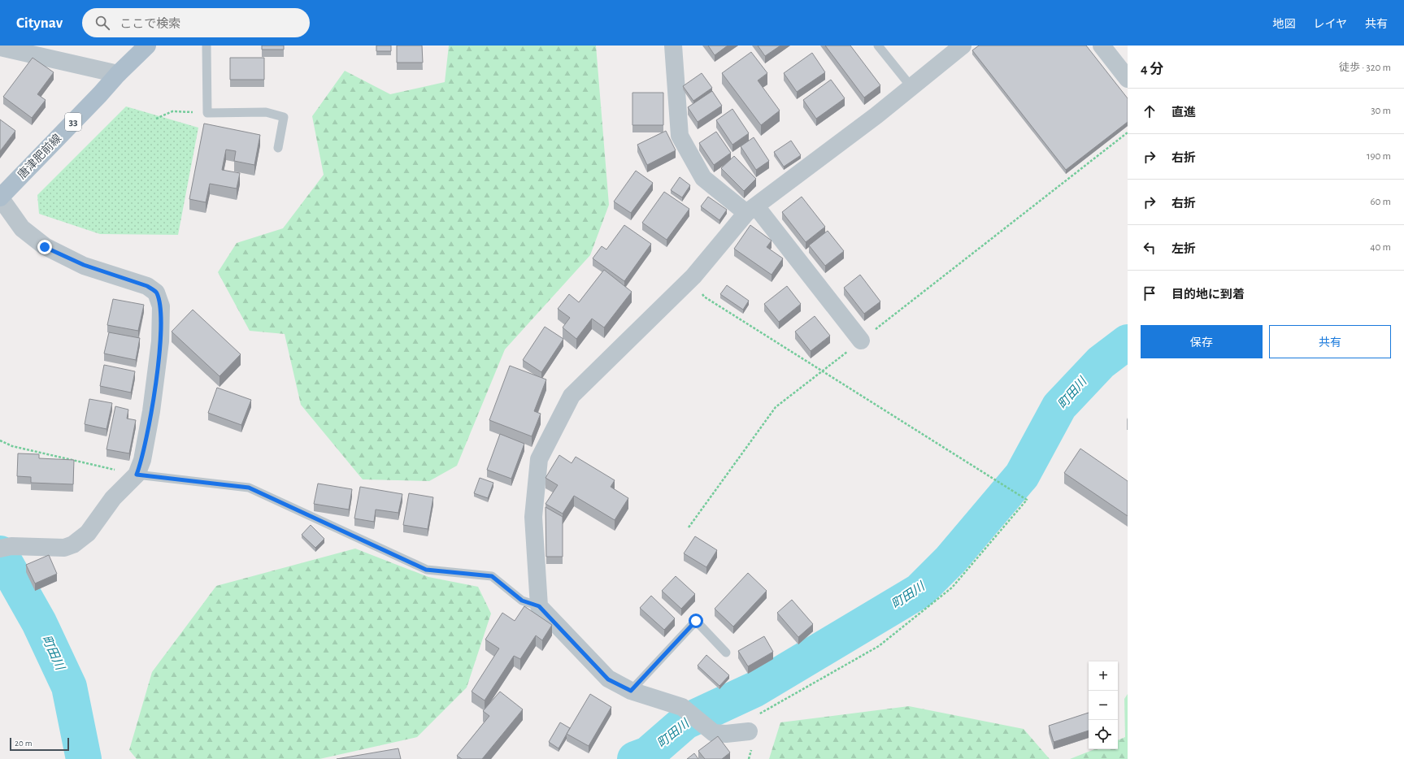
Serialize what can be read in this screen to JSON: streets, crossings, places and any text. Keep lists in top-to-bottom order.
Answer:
{
  "streets": {
    "main road": ["33", "唐津肥前線"]
  },
  "water": ["町田川"],
  "scale_bar": "20 m",
  "page": {
    "header": "Citynav",
    "search": "ここで検索",
    "nav": ["地図", "レイヤ", "共有"],
    "heading": ["4 分", "徒歩 · 320 m"],
    "list": [
      ["直進", "30 m"],
      ["右折", "190 m"],
      ["右折", "60 m"],
      ["左折", "40 m"],
      "目的地に到着"
    ],
    "buttons": ["保存", "共有"],
    "map_buttons": ["+", "−"],
    "scale": "20 m"
  }
}
